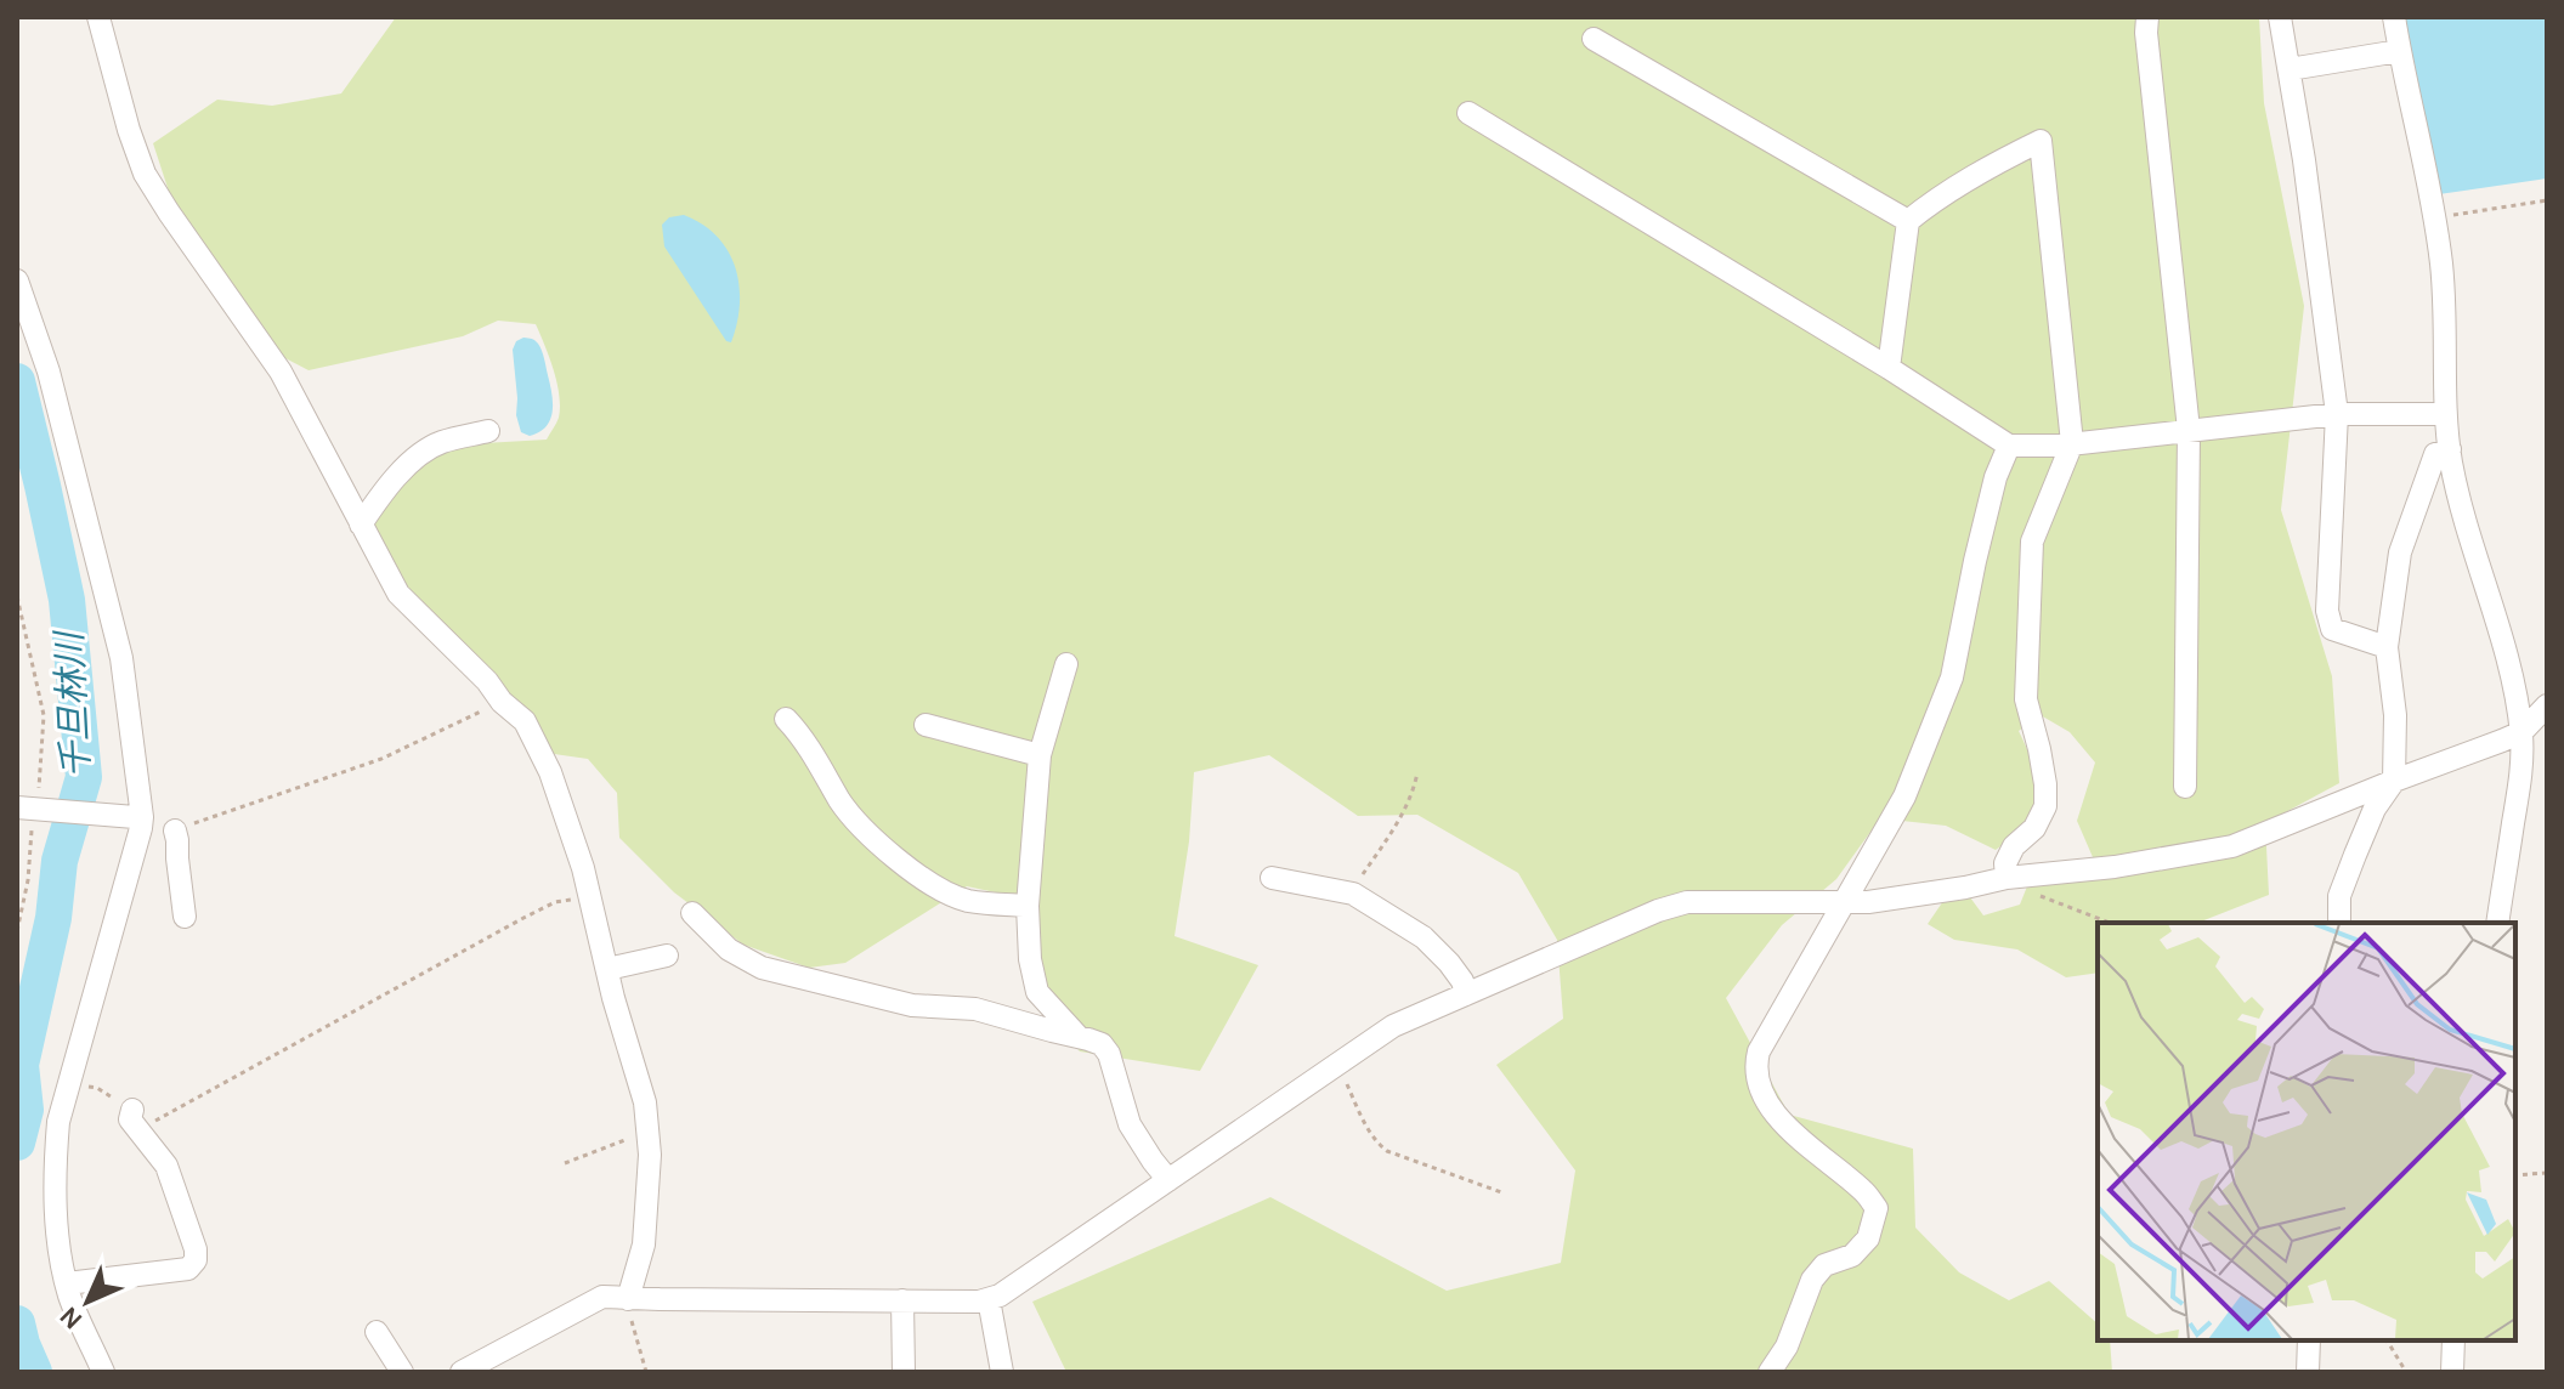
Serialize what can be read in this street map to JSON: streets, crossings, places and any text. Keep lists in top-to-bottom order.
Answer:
{
  "water": ["千旦林川"],
  "north": "bottom left"
}
